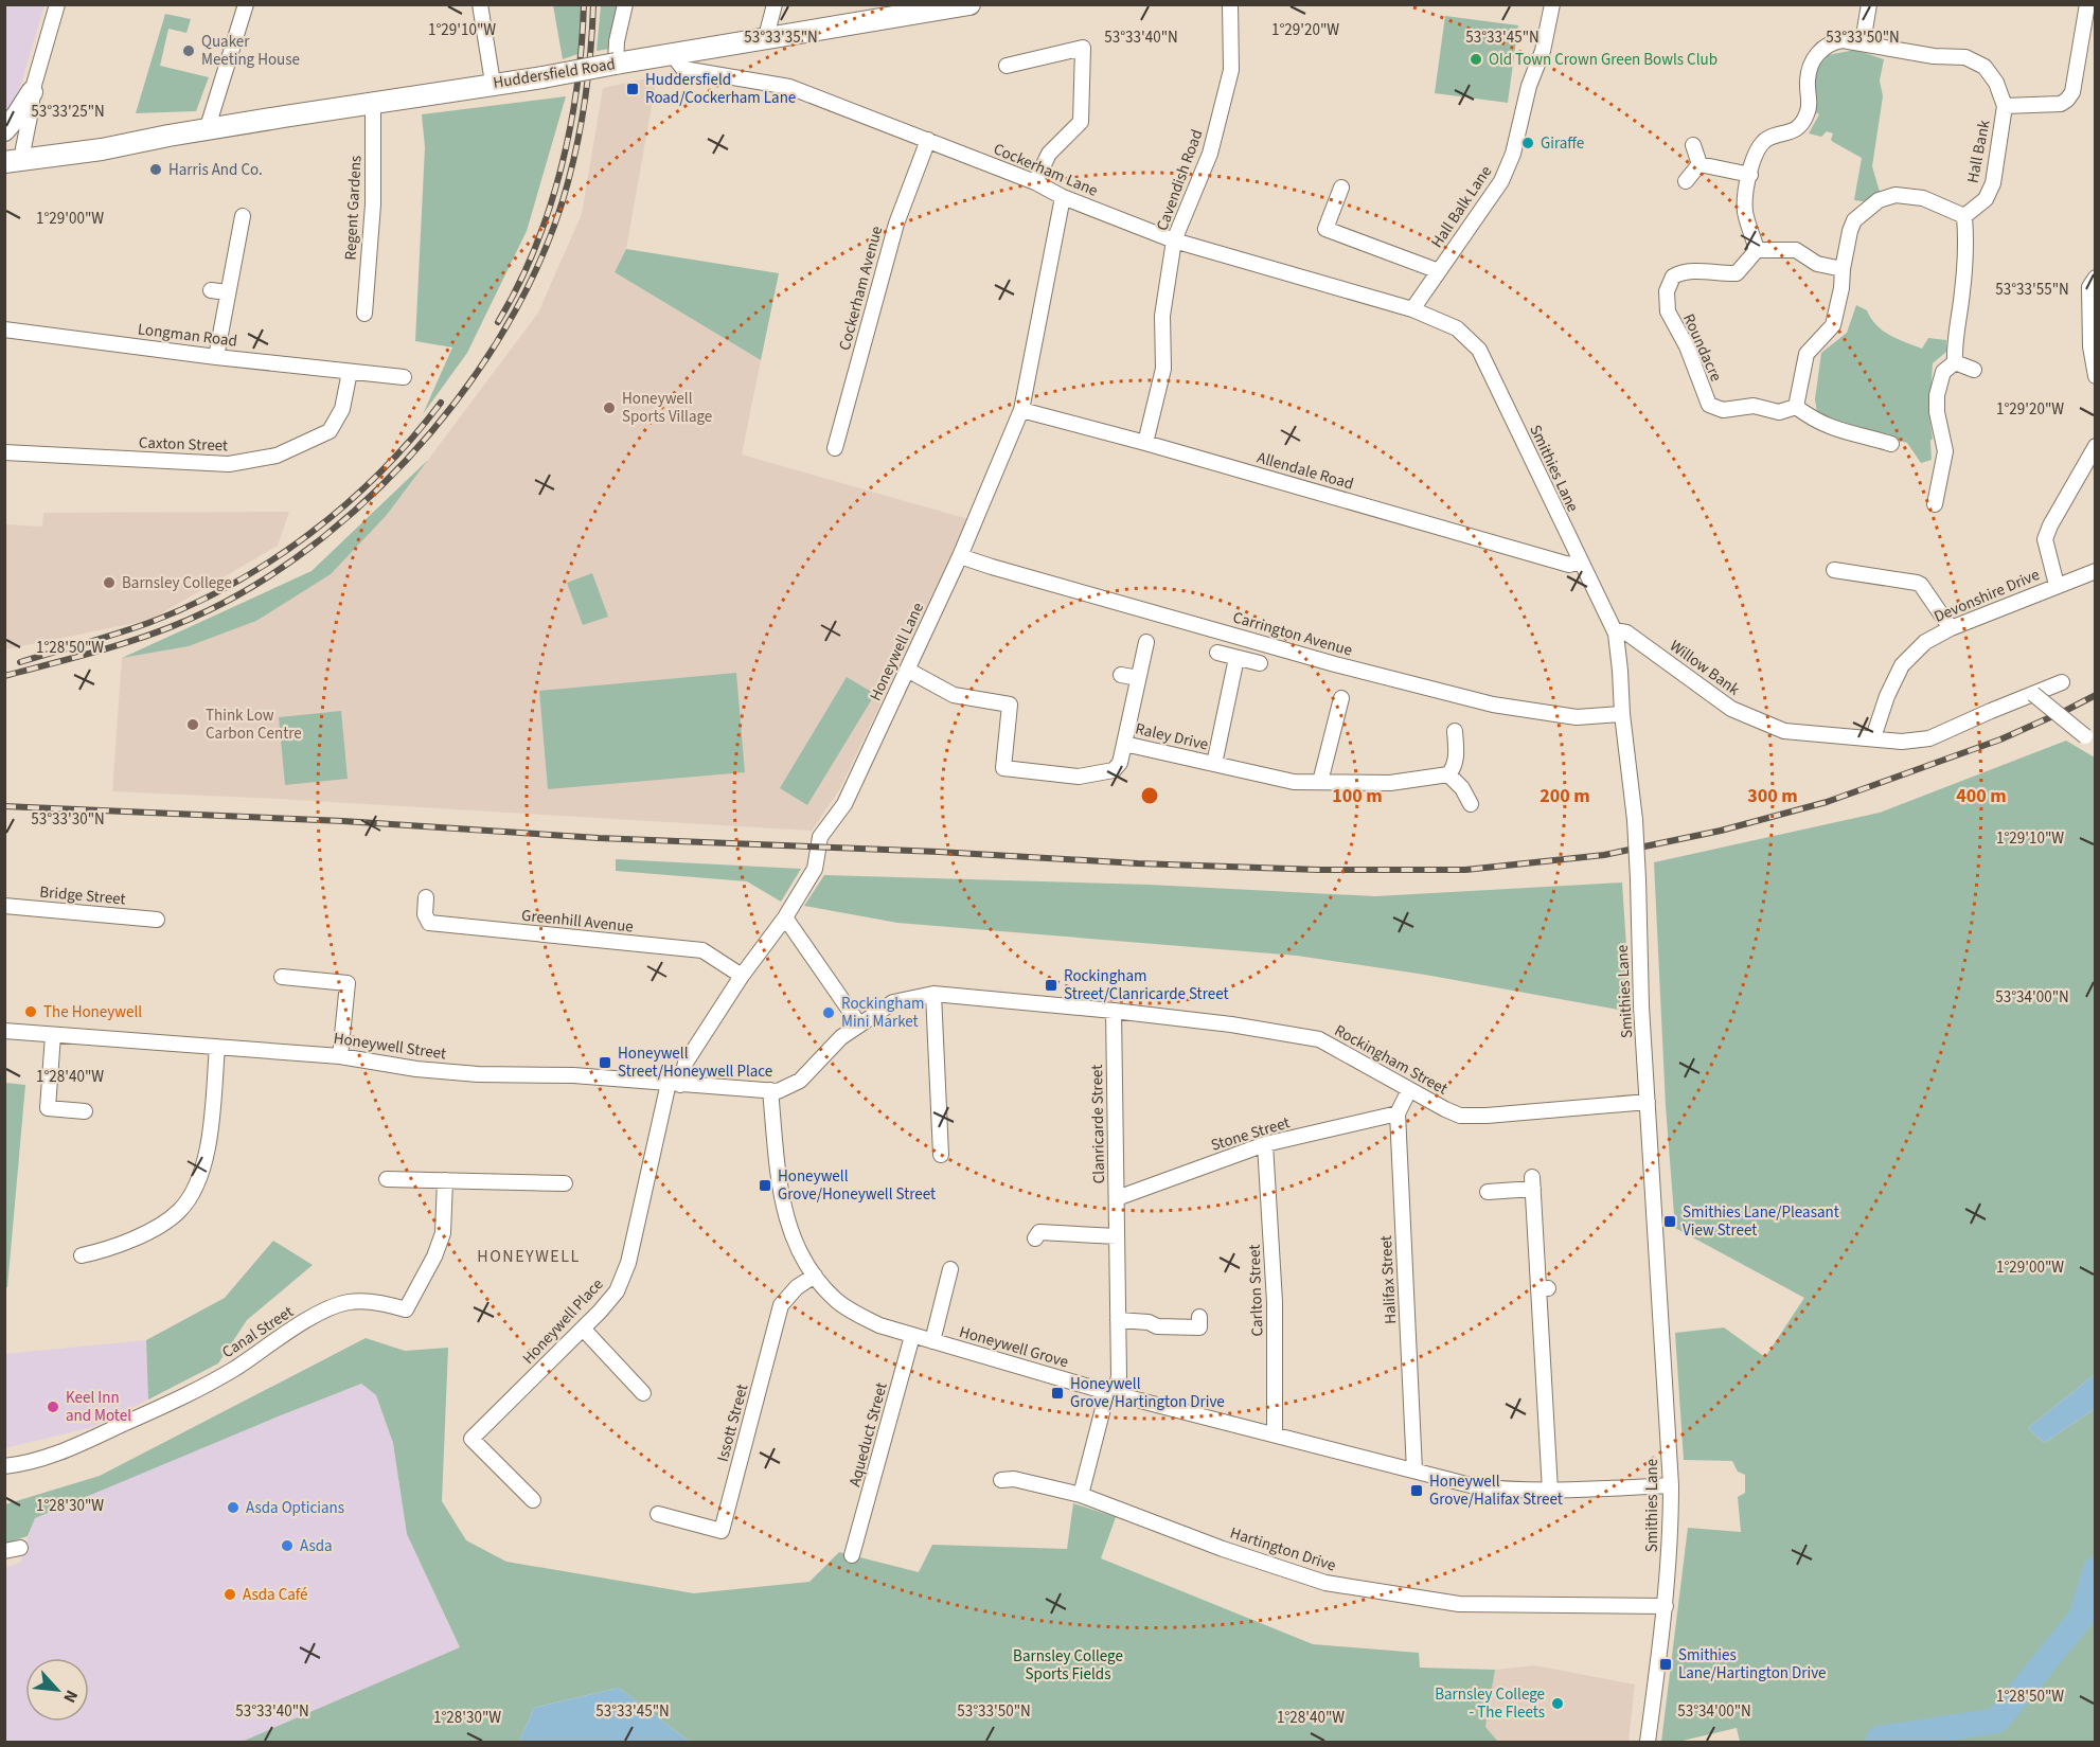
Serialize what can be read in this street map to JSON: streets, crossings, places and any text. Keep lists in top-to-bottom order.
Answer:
{
  "streets": {
    "highway": ["Huddersfield Road"],
    "street": [
      "Hall Bank",
      "Cockerham Lane",
      "Cavendish Road",
      "Hall Balk Lane",
      "Regent Gardens",
      "Cockerham Avenue",
      "Longman Road",
      "Roundacre",
      "Caxton Street",
      "Smithies Lane",
      "Allendale Road",
      "Devonshire Drive",
      "Carrington Avenue",
      "Honeywell Lane",
      "Willow Bank",
      "Raley Drive",
      "Bridge Street",
      "Greenhill Avenue",
      "Honeywell Street",
      "Rockingham Street",
      "Clanricarde Street",
      "Stone Street",
      "Halifax Street",
      "Carlton Street",
      "Honeywell Place",
      "Canal Street",
      "Honeywell Grove",
      "Issott Street",
      "Aqueduct Street",
      "Hartington Drive"
    ]
  },
  "crossings": [
    ["Huddersfield Road", "Cockerham Lane"],
    ["Huddersfield Road", "Regent Gardens"],
    ["Cockerham Lane", "Cavendish Road"],
    ["Cockerham Lane", "Hall Balk Lane"],
    ["Cockerham Lane", "Cockerham Avenue"],
    ["Cockerham Lane", "Smithies Lane"],
    ["Cockerham Lane", "Honeywell Lane"],
    ["Cavendish Road", "Allendale Road"],
    ["Hall Balk Lane", "Smithies Lane"],
    ["Longman Road", "Caxton Street"],
    ["Smithies Lane", "Allendale Road"],
    ["Smithies Lane", "Carrington Avenue"],
    ["Smithies Lane", "Willow Bank"],
    ["Smithies Lane", "Rockingham Street"],
    ["Smithies Lane", "Honeywell Grove"],
    ["Smithies Lane", "Hartington Drive"],
    ["Allendale Road", "Honeywell Lane"],
    ["Devonshire Drive", "Willow Bank"],
    ["Carrington Avenue", "Honeywell Lane"],
    ["Honeywell Lane", "Raley Drive"],
    ["Honeywell Lane", "Greenhill Avenue"],
    ["Honeywell Lane", "Honeywell Street"],
    ["Honeywell Lane", "Honeywell Place"],
    ["Honeywell Street", "Rockingham Street"],
    ["Honeywell Street", "Honeywell Place"],
    ["Honeywell Street", "Honeywell Grove"],
    ["Rockingham Street", "Clanricarde Street"],
    ["Rockingham Street", "Halifax Street"],
    ["Rockingham Street", "Honeywell Grove"],
    ["Clanricarde Street", "Stone Street"],
    ["Clanricarde Street", "Honeywell Grove"],
    ["Stone Street", "Halifax Street"],
    ["Stone Street", "Carlton Street"],
    ["Halifax Street", "Honeywell Grove"],
    ["Carlton Street", "Honeywell Grove"],
    ["Honeywell Grove", "Issott Street"],
    ["Honeywell Grove", "Aqueduct Street"]
  ],
  "districts": ["HONEYWELL"],
  "parks": ["Barnsley College Sports Fields"],
  "places": {
    "other": [
      "Quaker Meeting House",
      "Old Town Crown Green Bowls Club",
      "Giraffe",
      "Harris And Co.",
      "Honeywell Sports Village",
      "Barnsley College",
      "Think Low Carbon Centre",
      "The Honeywell",
      "Rockingham Mini Market",
      "Keel Inn and Motel",
      "Asda Opticians",
      "Asda",
      "Asda Café",
      "Barnsley College - The Fleets"
    ],
    "transit": [
      "Huddersfield Road/Cockerham Lane",
      "Rockingham Street/Clanricarde Street",
      "Honeywell Street/Honeywell Place",
      "Honeywell Grove/Honeywell Street",
      "Smithies Lane/Pleasant View Street",
      "Honeywell Grove/Hartington Drive",
      "Honeywell Grove/Halifax Street",
      "Smithies Lane/Hartington Drive"
    ]
  },
  "north": "bottom right",
  "coordinates": [
    "1°29'10\"W",
    "1°29'20\"W",
    "53°33'35\"N",
    "53°33'40\"N",
    "53°33'45\"N",
    "53°33'50\"N",
    "53°33'25\"N",
    "1°29'00\"W",
    "53°33'55\"N",
    "1°28'50\"W",
    "53°33'30\"N",
    "53°34'00\"N",
    "1°28'40\"W",
    "1°28'30\"W"
  ],
  "rings": [
    "100 m",
    "200 m",
    "300 m",
    "400 m"
  ]
}
